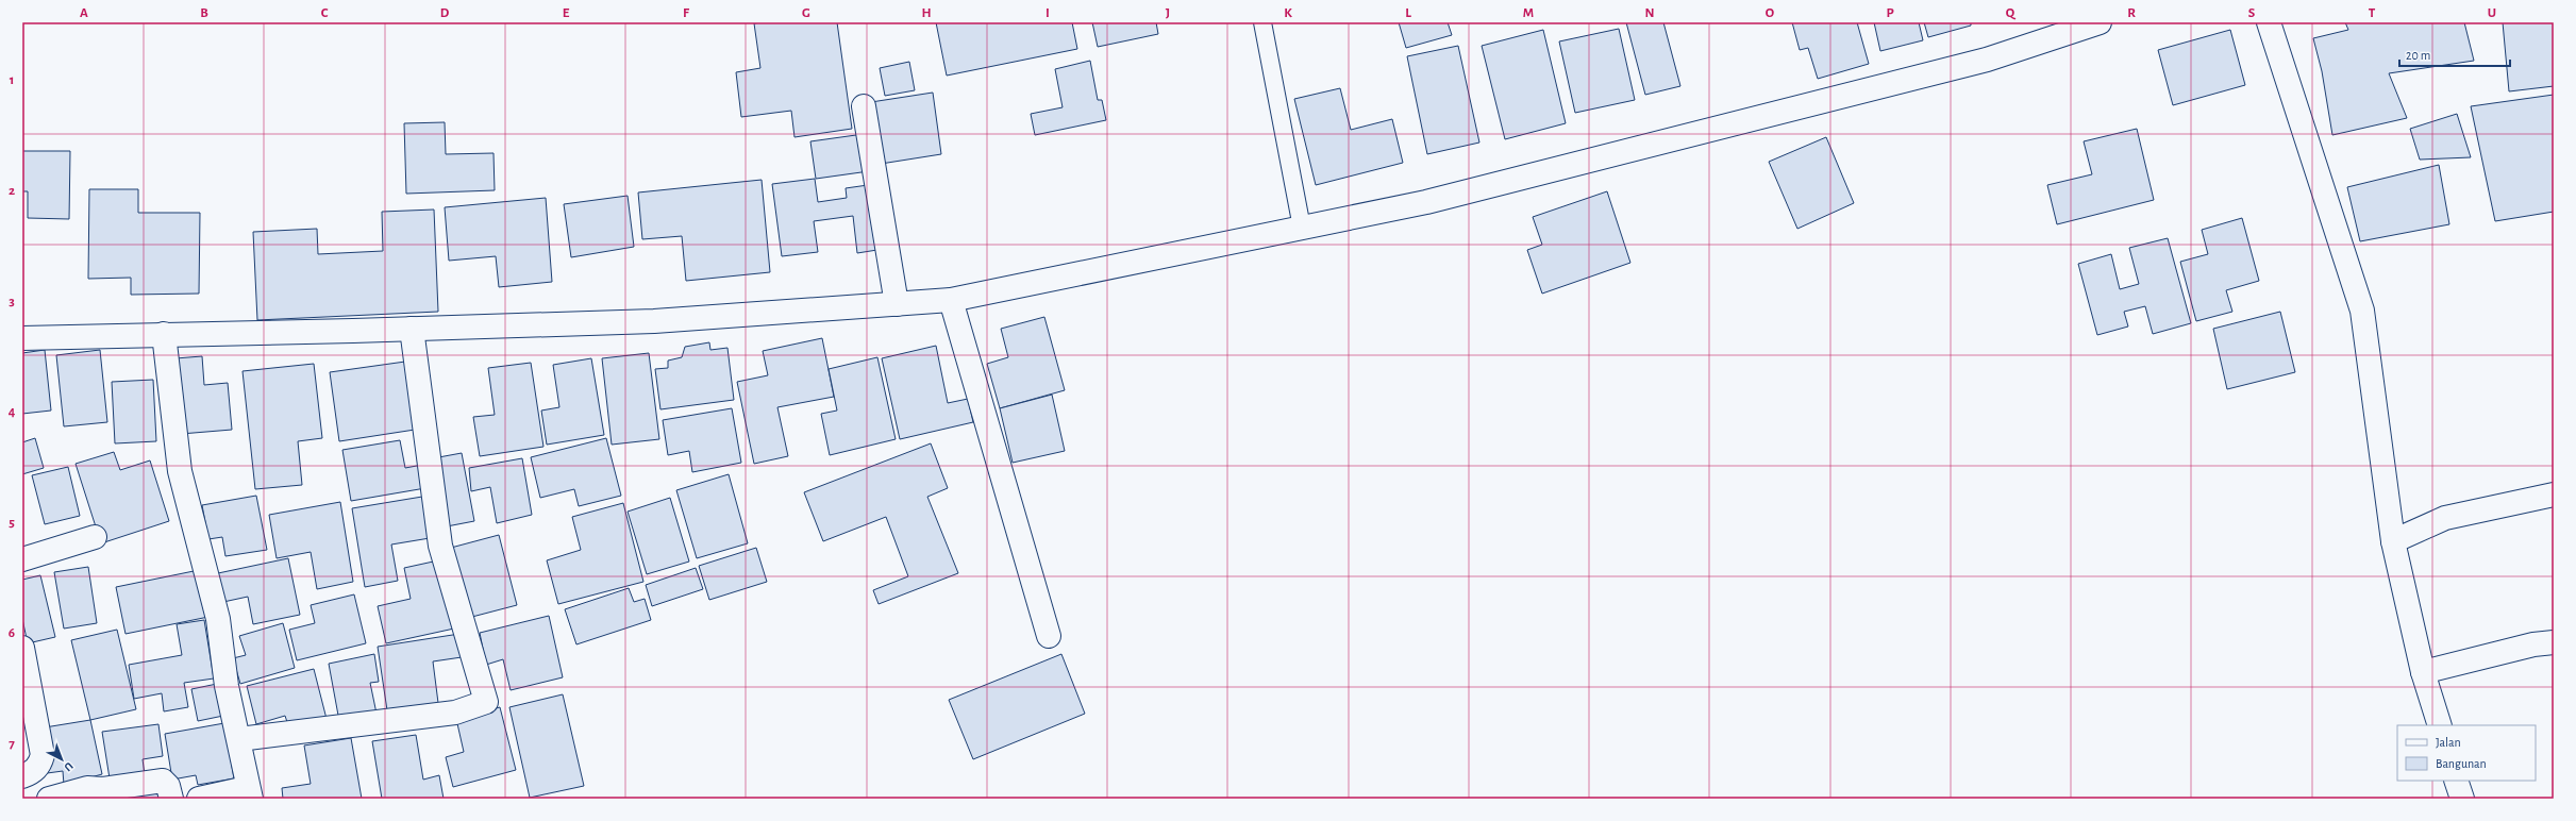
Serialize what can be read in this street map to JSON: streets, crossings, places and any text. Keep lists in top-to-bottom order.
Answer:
{
  "legend": ["Jalan", "Bangunan"],
  "scale_bar": "20 m",
  "north": "bottom right",
  "grid": {
    "columns": [
      "A",
      "B",
      "C",
      "D",
      "E",
      "F",
      "G",
      "H",
      "I",
      "J",
      "K",
      "L",
      "M",
      "N",
      "O",
      "P",
      "Q",
      "R",
      "S",
      "T",
      "U"
    ],
    "rows": [
      "1",
      "2",
      "3",
      "4",
      "5",
      "6",
      "7"
    ]
  }
}
